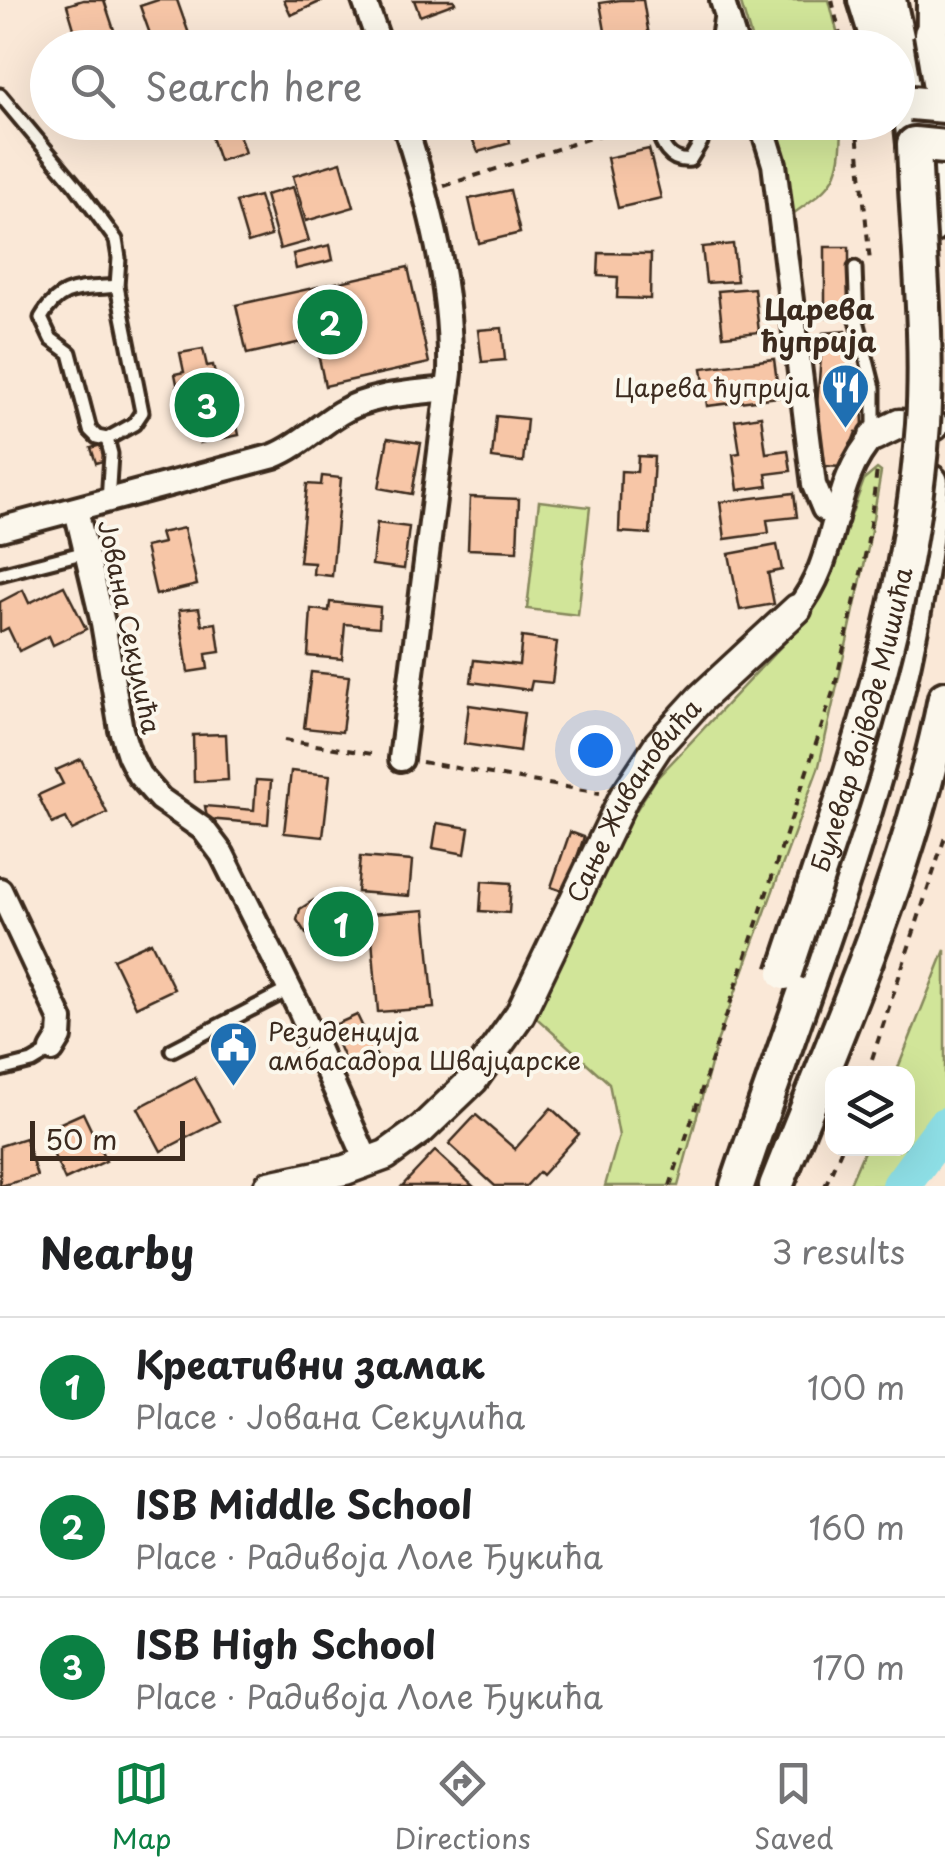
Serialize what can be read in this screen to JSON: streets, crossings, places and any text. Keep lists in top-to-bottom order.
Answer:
{
  "streets": {
    "main road": ["Булевар војводе Мишића"],
    "street": ["Јована Секулића", "Сање Живановића"]
  },
  "crossings": [
    ["Јована Секулића", "Сање Живановића"]
  ],
  "districts": ["Царева ћуприја"],
  "places": {
    "restaurant": ["Царева ћуприја"],
    "public building": ["Резиденција амбасадора Швајцарске"]
  },
  "scale_bar": "50 m",
  "page": {
    "search": "Search here",
    "pins": ["2", "3", "1"],
    "scale": "50 m",
    "heading": ["Nearby", "3 results"],
    "list": [
      {
        "mark": "1",
        "name": "Креативни замак",
        "note": "Place · Јована Секулића",
        "value": "100 m"
      },
      {
        "mark": "2",
        "name": "ISB Middle School",
        "note": "Place · Радивоја Лоле Ђукића",
        "value": "160 m"
      },
      {
        "mark": "3",
        "name": "ISB High School",
        "note": "Place · Радивоја Лоле Ђукића",
        "value": "170 m"
      }
    ],
    "nav": ["Map", "Directions", "Saved"]
  }
}
